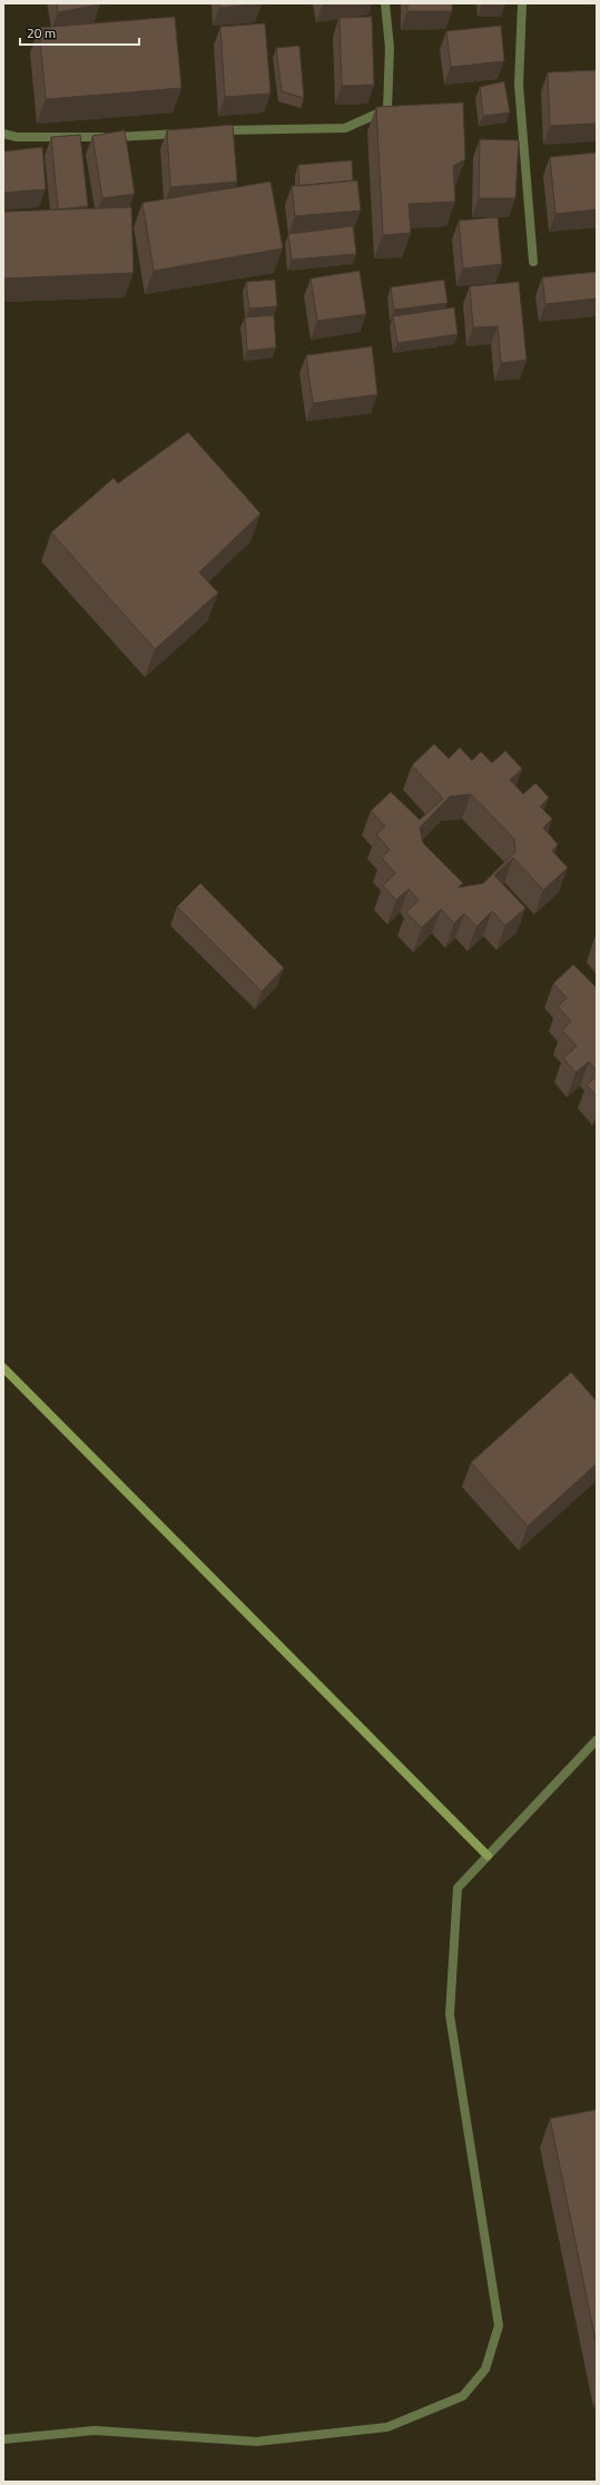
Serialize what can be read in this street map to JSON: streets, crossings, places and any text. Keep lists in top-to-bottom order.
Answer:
{
  "scale_bar": "20 m"
}
